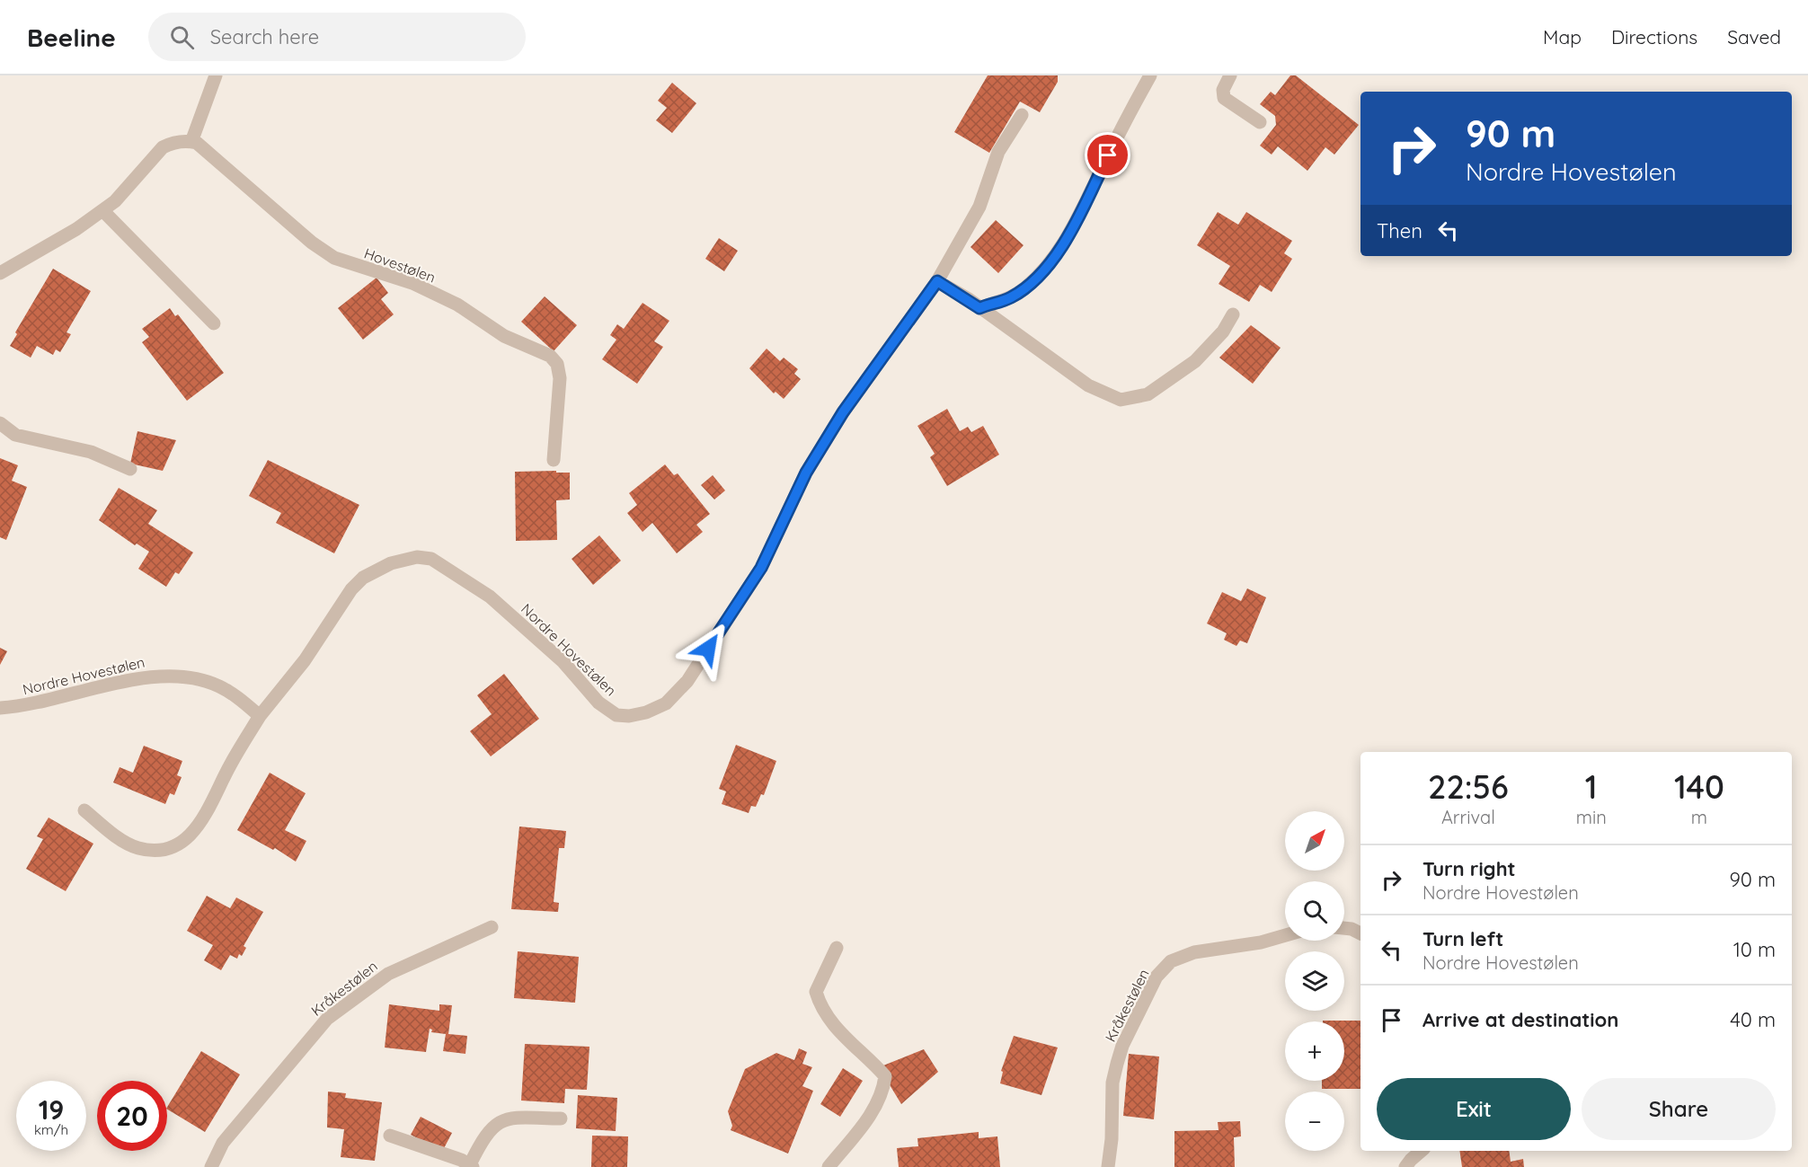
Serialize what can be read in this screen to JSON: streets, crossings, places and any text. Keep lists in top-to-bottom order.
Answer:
{
  "streets": {
    "lane": ["Hovestølen", "Nordre Hovestølen", "Kråkestølen"]
  },
  "north": "top right",
  "page": {
    "header": "Beeline",
    "search": "Search here",
    "nav": ["Map", "Directions", "Saved"],
    "turn": ["90 m", "Nordre Hovestølen"],
    "then": "Then",
    "eta": [
      "22:56",
      "Arrival",
      "1",
      "min",
      "140",
      "m"
    ],
    "map_buttons": ["+", "−"],
    "list": [
      {
        "name": "Turn right",
        "note": "Nordre Hovestølen",
        "value": "90 m"
      },
      {
        "name": "Turn left",
        "note": "Nordre Hovestølen",
        "value": "10 m"
      },
      {
        "name": "Arrive at destination",
        "value": "40 m"
      }
    ],
    "buttons": ["Exit", "Share"],
    "speed": "19 km/h",
    "limit": "20"
  }
}
